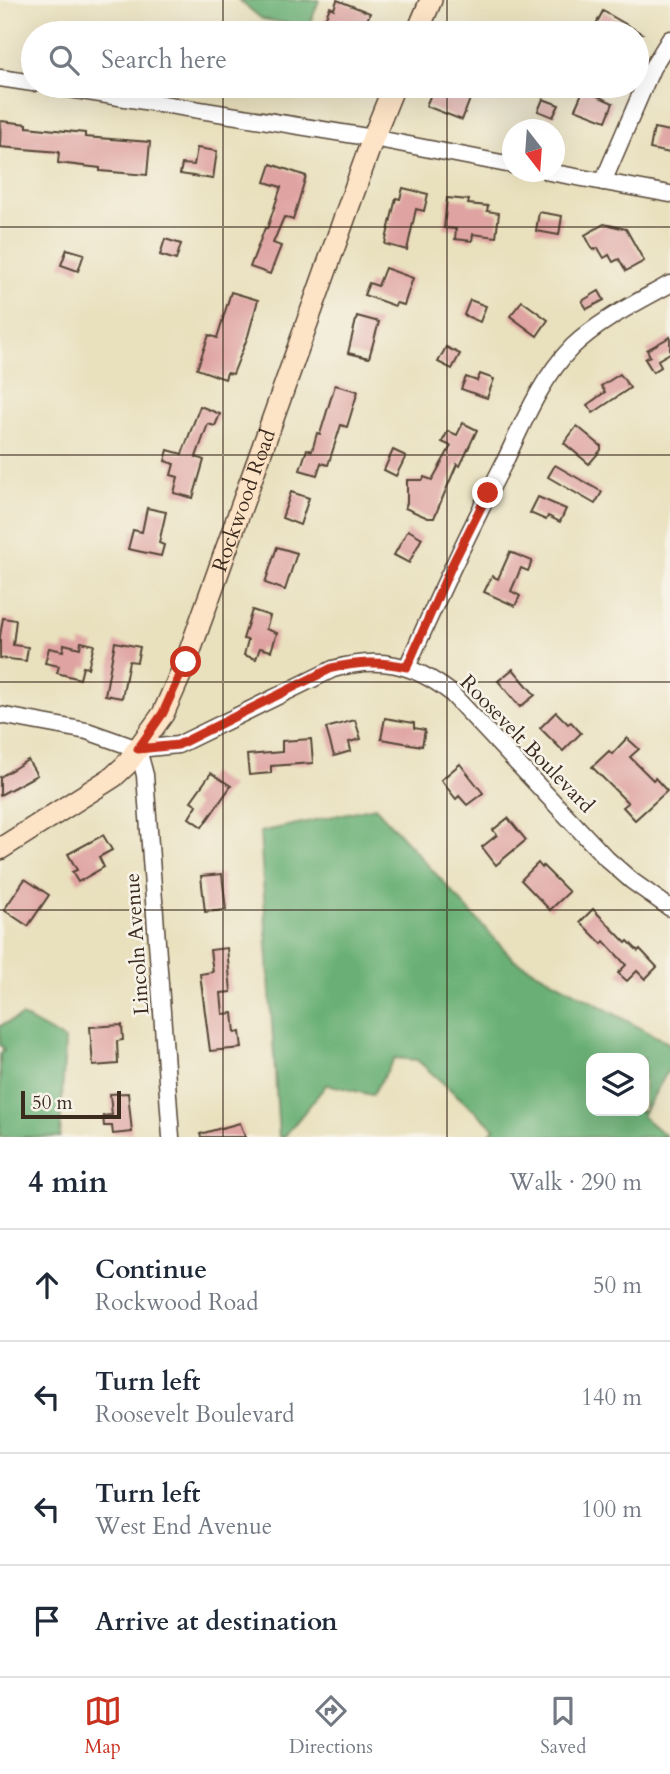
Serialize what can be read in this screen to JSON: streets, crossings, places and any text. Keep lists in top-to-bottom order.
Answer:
{
  "streets": {
    "street": ["Rockwood Road", "Roosevelt Boulevard", "Lincoln Avenue"]
  },
  "crossings": [
    ["Rockwood Road", "Roosevelt Boulevard"],
    ["Rockwood Road", "Lincoln Avenue"],
    ["Roosevelt Boulevard", "Lincoln Avenue"]
  ],
  "scale_bar": "50 m",
  "north": "bottom",
  "page": {
    "search": "Search here",
    "scale": "50 m",
    "heading": ["4 min", "Walk · 290 m"],
    "list": [
      ["Continue", "Rockwood Road", "50 m"],
      ["Turn left", "Roosevelt Boulevard", "140 m"],
      ["Turn left", "West End Avenue", "100 m"],
      "Arrive at destination"
    ],
    "nav": ["Map", "Directions", "Saved"]
  }
}
